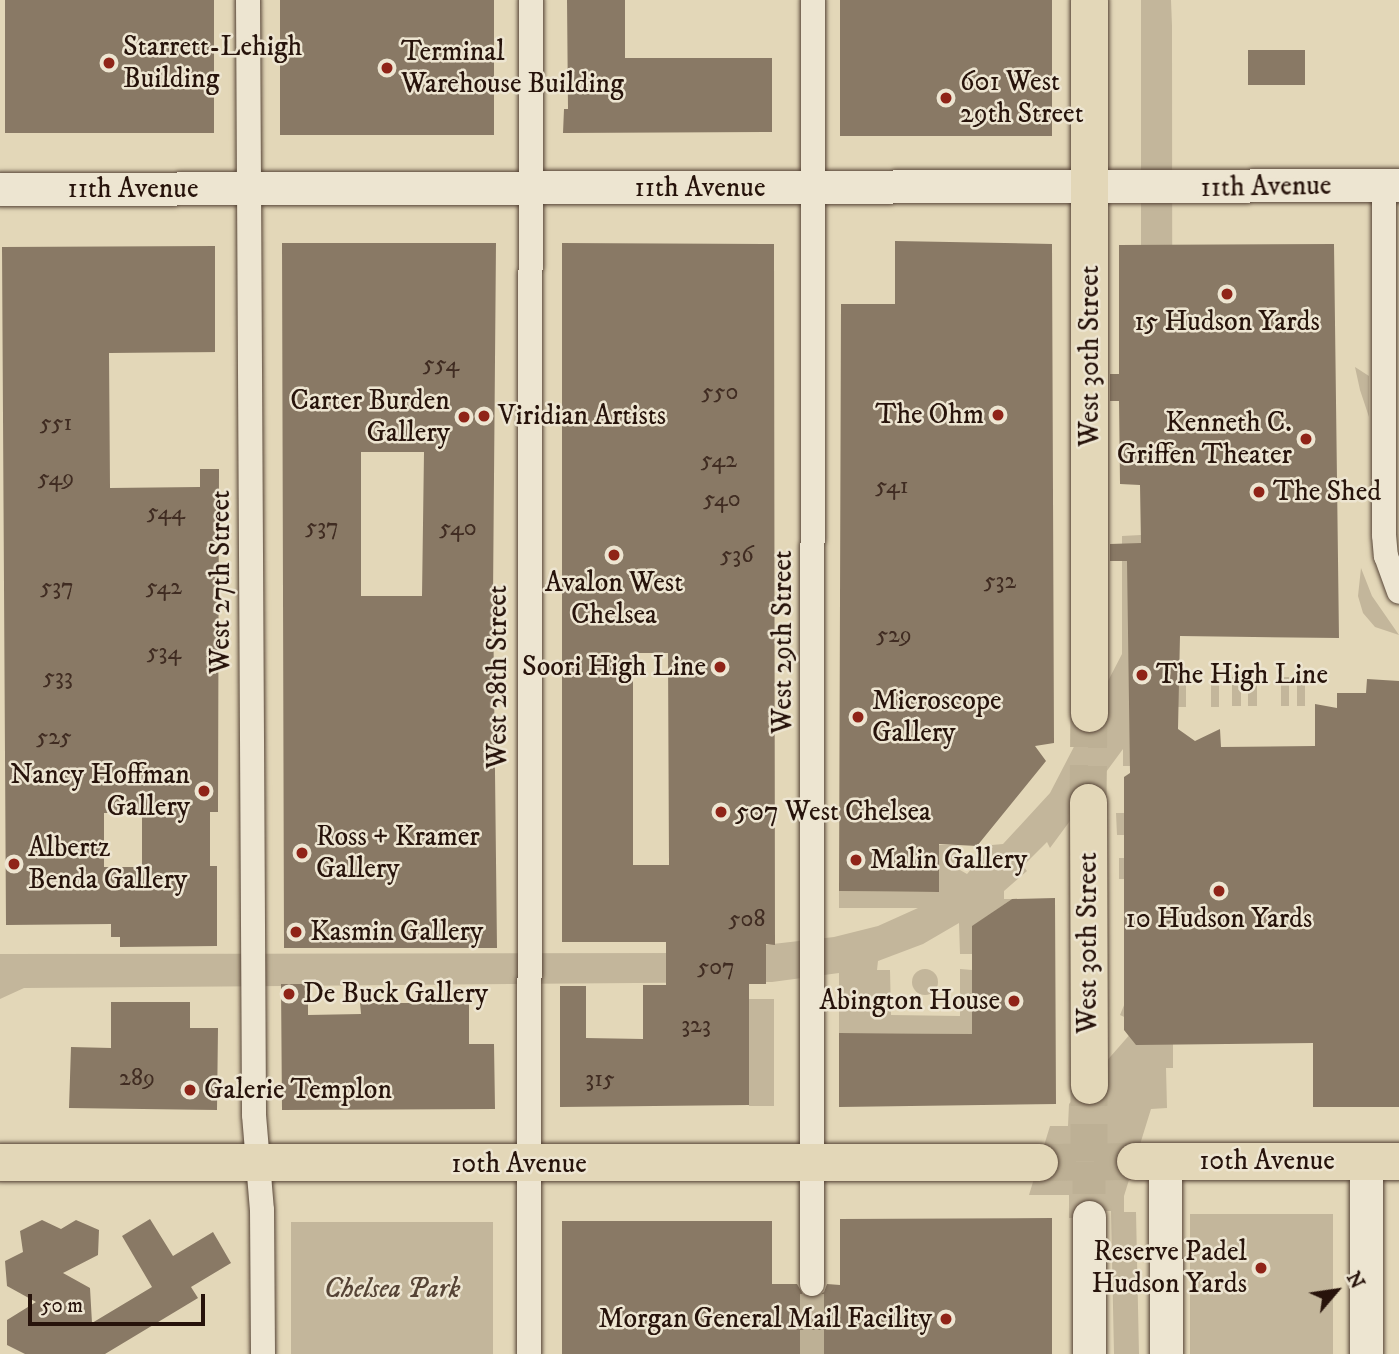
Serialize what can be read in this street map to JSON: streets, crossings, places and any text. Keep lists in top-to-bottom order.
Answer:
{
  "streets": {
    "main road": ["11th Avenue", "West 30th Street", "10th Avenue"],
    "street": ["West 27th Street", "West 29th Street", "West 28th Street"]
  },
  "crossings": [
    ["11th Avenue", "West 30th Street"],
    ["11th Avenue", "West 27th Street"],
    ["11th Avenue", "West 29th Street"],
    ["11th Avenue", "West 28th Street"],
    ["West 27th Street", "10th Avenue"],
    ["West 29th Street", "10th Avenue"],
    ["West 28th Street", "10th Avenue"]
  ],
  "parks": ["Chelsea Park"],
  "places": [
    "Starrett-Lehigh Building",
    "Terminal Warehouse Building",
    "601 West 29th Street",
    "15 Hudson Yards",
    "The Ohm",
    "Viridian Artists",
    "Carter Burden Gallery",
    "Kenneth C. Griffen Theater",
    "The Shed",
    "Avalon West Chelsea",
    "Soori High Line",
    "The High Line",
    "Microscope Gallery",
    "Nancy Hoffman Gallery",
    "507 West Chelsea",
    "Ross + Kramer Gallery",
    "Malin Gallery",
    "Albertz Benda Gallery",
    "10 Hudson Yards",
    "Kasmin Gallery",
    "De Buck Gallery",
    "Abington House",
    "Galerie Templon",
    "Reserve Padel Hudson Yards",
    "Morgan General Mail Facility"
  ],
  "house_numbers": [
    "554",
    "550",
    "551",
    "542",
    "549",
    "541",
    "540",
    "544",
    "537",
    "540",
    "536",
    "532",
    "537",
    "542",
    "529",
    "534",
    "533",
    "525",
    "508",
    "507",
    "323",
    "289",
    "315"
  ],
  "scale_bar": "50 m",
  "north": "top right"
}
